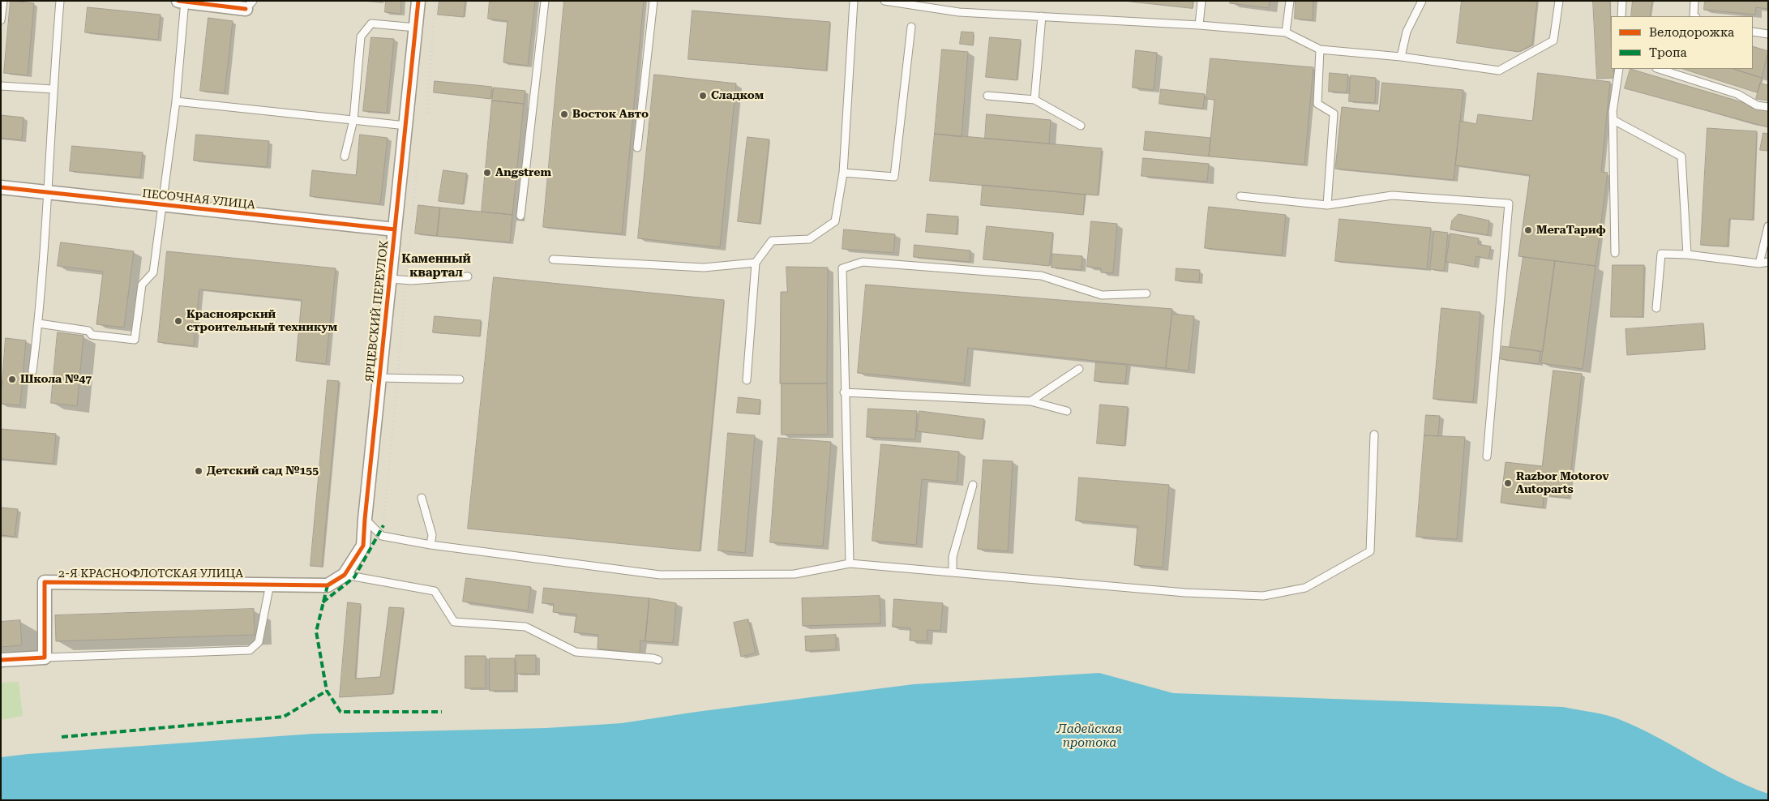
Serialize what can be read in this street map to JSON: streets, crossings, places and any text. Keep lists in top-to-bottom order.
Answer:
{
  "streets": {
    "street": ["ПЕСОЧНАЯ УЛИЦА", "ЯРЦЕВСКИЙ ПЕРЕУЛОК", "2-Я КРАСНОФЛОТСКАЯ УЛИЦА"]
  },
  "crossings": [
    ["ПЕСОЧНАЯ УЛИЦА", "ЯРЦЕВСКИЙ ПЕРЕУЛОК"],
    ["ЯРЦЕВСКИЙ ПЕРЕУЛОК", "2-Я КРАСНОФЛОТСКАЯ УЛИЦА"]
  ],
  "districts": ["Каменный квартал"],
  "water": ["Ладейская протока"],
  "places": [
    "Сладком",
    "Восток Авто",
    "Angstrem",
    "МегаТариф",
    "Красноярский строительный техникум",
    "Школа №47",
    "Детский сад №155",
    "Razbor Motorov Autoparts"
  ],
  "legend": ["Велодорожка", "Тропа"]
}
